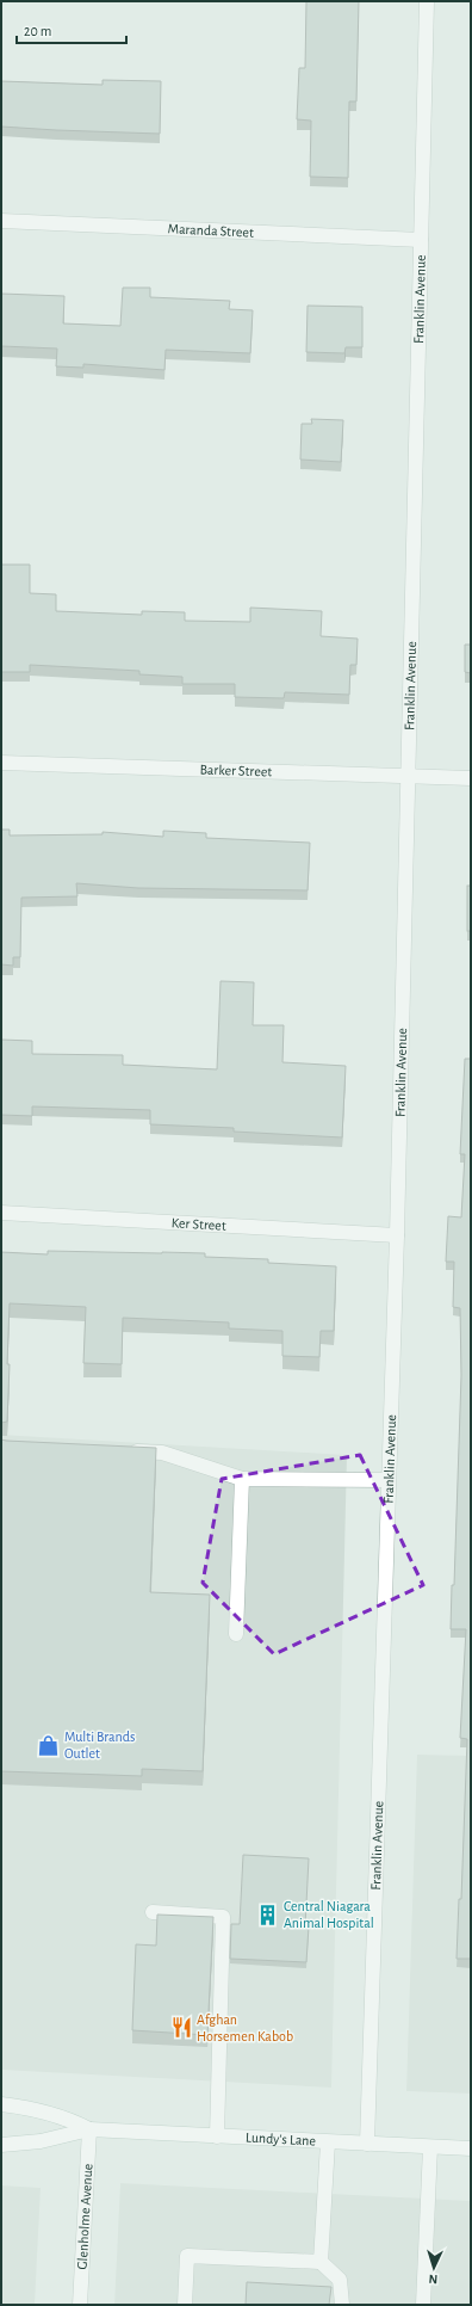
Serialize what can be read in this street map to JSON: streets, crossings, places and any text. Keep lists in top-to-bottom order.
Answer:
{
  "streets": {
    "street": [
      "Maranda Street",
      "Franklin Avenue",
      "Barker Street",
      "Ker Street",
      "Lundy's Lane",
      "Glenholme Avenue"
    ]
  },
  "crossings": [
    ["Maranda Street", "Franklin Avenue"],
    ["Franklin Avenue", "Barker Street"],
    ["Franklin Avenue", "Ker Street"],
    ["Franklin Avenue", "Lundy's Lane"],
    ["Lundy's Lane", "Glenholme Avenue"]
  ],
  "places": {
    "shop": ["Multi Brands Outlet"],
    "building": ["Central Niagara Animal Hospital"],
    "restaurant": ["Afghan Horsemen Kabob"]
  },
  "scale_bar": "20 m",
  "north": "bottom"
}
